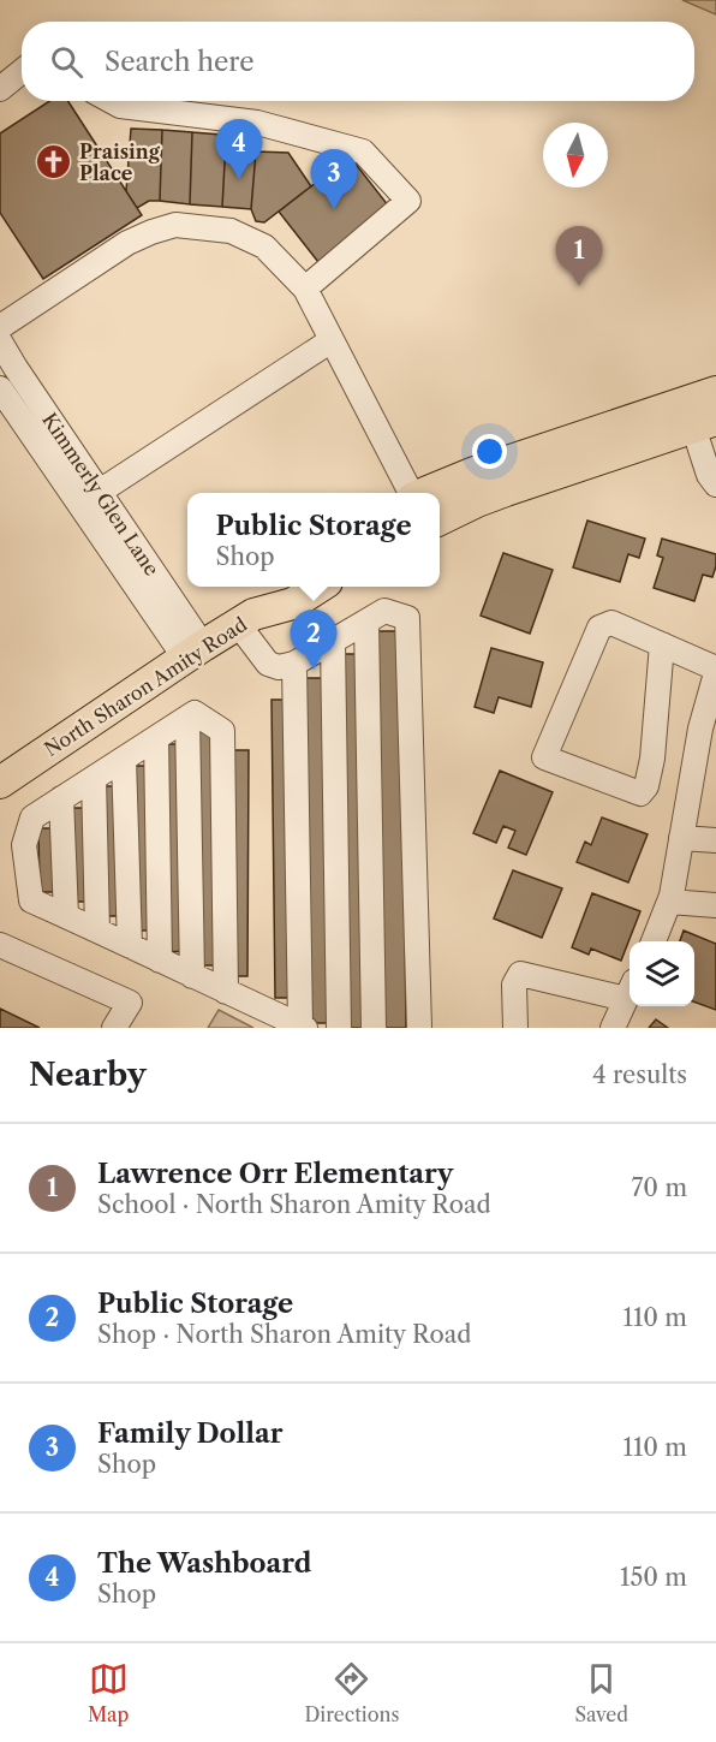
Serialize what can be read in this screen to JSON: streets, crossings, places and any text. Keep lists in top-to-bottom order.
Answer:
{
  "streets": {
    "main road": ["North Sharon Amity Road"],
    "street": ["Kimmerly Glen Lane"]
  },
  "crossings": [
    ["Kimmerly Glen Lane", "North Sharon Amity Road"]
  ],
  "places": {
    "church": ["Praising Place"]
  },
  "north": "bottom",
  "page": {
    "search": "Search here",
    "pins": [
      "4",
      "3",
      "1",
      "2"
    ],
    "popup": ["Public Storage", "Shop"],
    "heading": ["Nearby", "4 results"],
    "list": [
      {
        "mark": "1",
        "name": "Lawrence Orr Elementary",
        "note": "School · North Sharon Amity Road",
        "value": "70 m"
      },
      {
        "mark": "2",
        "name": "Public Storage",
        "note": "Shop · North Sharon Amity Road",
        "value": "110 m"
      },
      {
        "mark": "3",
        "name": "Family Dollar",
        "note": "Shop",
        "value": "110 m"
      },
      {
        "mark": "4",
        "name": "The Washboard",
        "note": "Shop",
        "value": "150 m"
      }
    ],
    "nav": ["Map", "Directions", "Saved"]
  }
}
